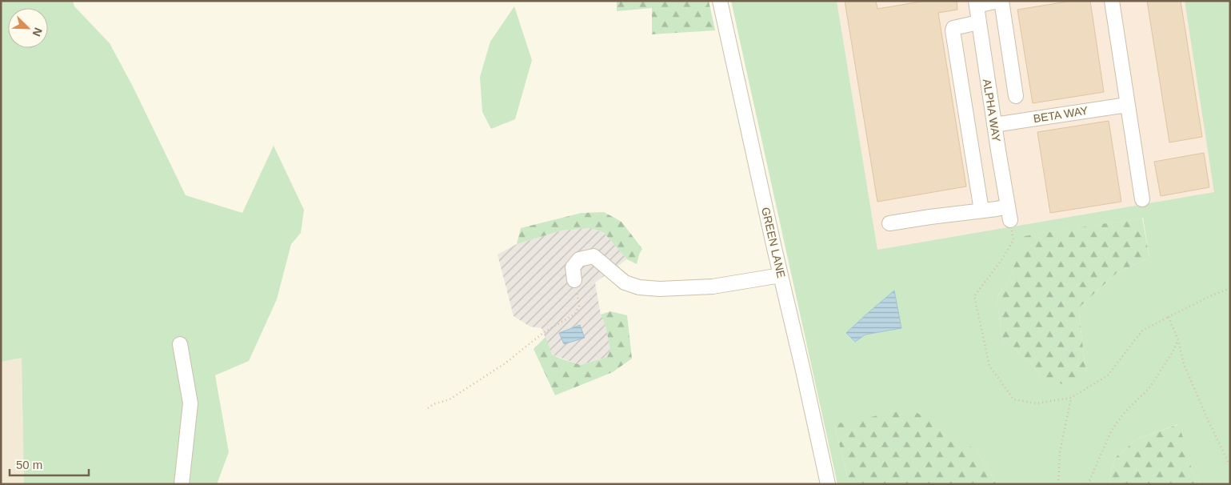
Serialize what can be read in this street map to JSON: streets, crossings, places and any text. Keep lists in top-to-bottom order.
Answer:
{
  "streets": {
    "street": ["ALPHA WAY", "BETA WAY", "GREEN LANE"]
  },
  "crossings": [
    ["ALPHA WAY", "BETA WAY"]
  ],
  "scale_bar": "50 m",
  "north": "bottom right"
}
